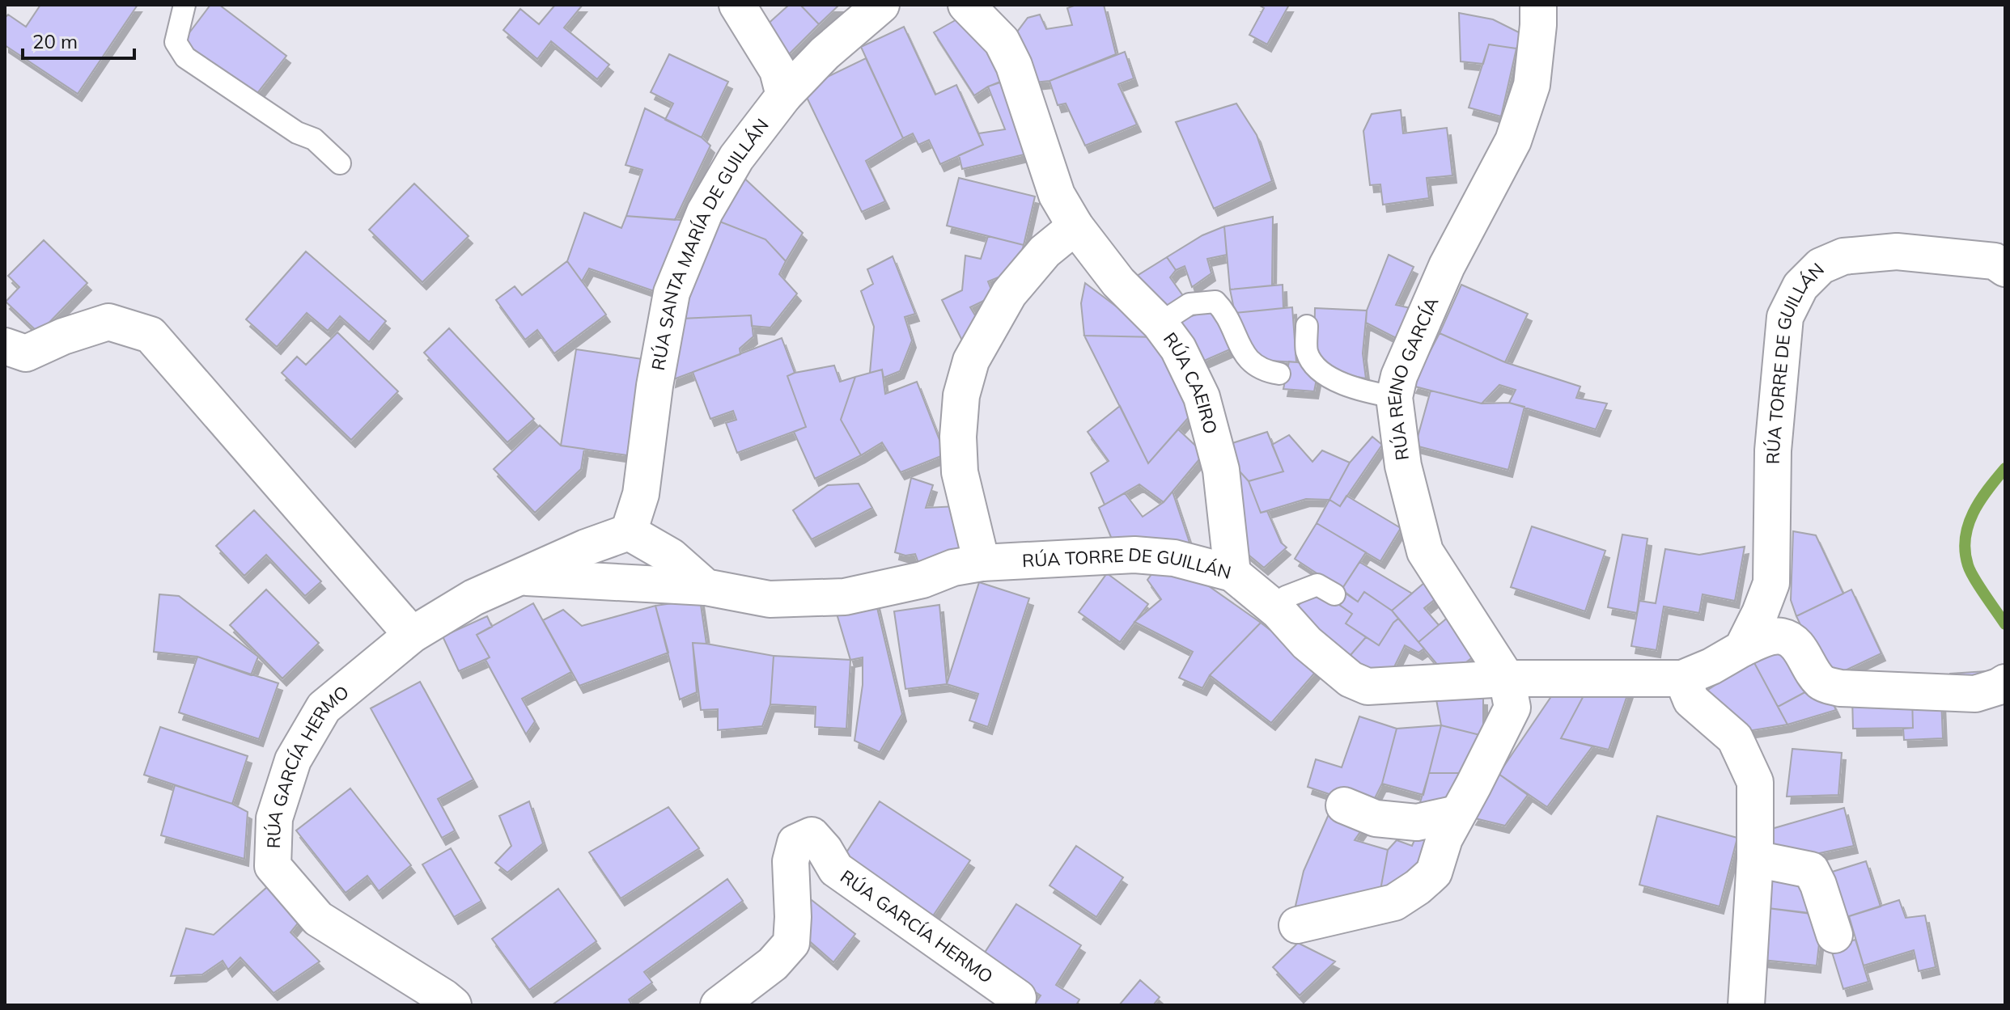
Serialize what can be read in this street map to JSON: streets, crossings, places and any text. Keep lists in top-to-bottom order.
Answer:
{
  "streets": {
    "street": [
      "RÚA SANTA MARÍA DE GUILLÁN",
      "RÚA TORRE DE GUILLÁN",
      "RÚA REINO GARCÍA",
      "RÚA CAEIRO",
      "RÚA GARCÍA HERMO"
    ]
  },
  "crossings": [
    ["RÚA SANTA MARÍA DE GUILLÁN", "RÚA GARCÍA HERMO"],
    ["RÚA TORRE DE GUILLÁN", "RÚA REINO GARCÍA"],
    ["RÚA TORRE DE GUILLÁN", "RÚA CAEIRO"],
    ["RÚA TORRE DE GUILLÁN", "RÚA GARCÍA HERMO"]
  ],
  "scale_bar": "20 m"
}
